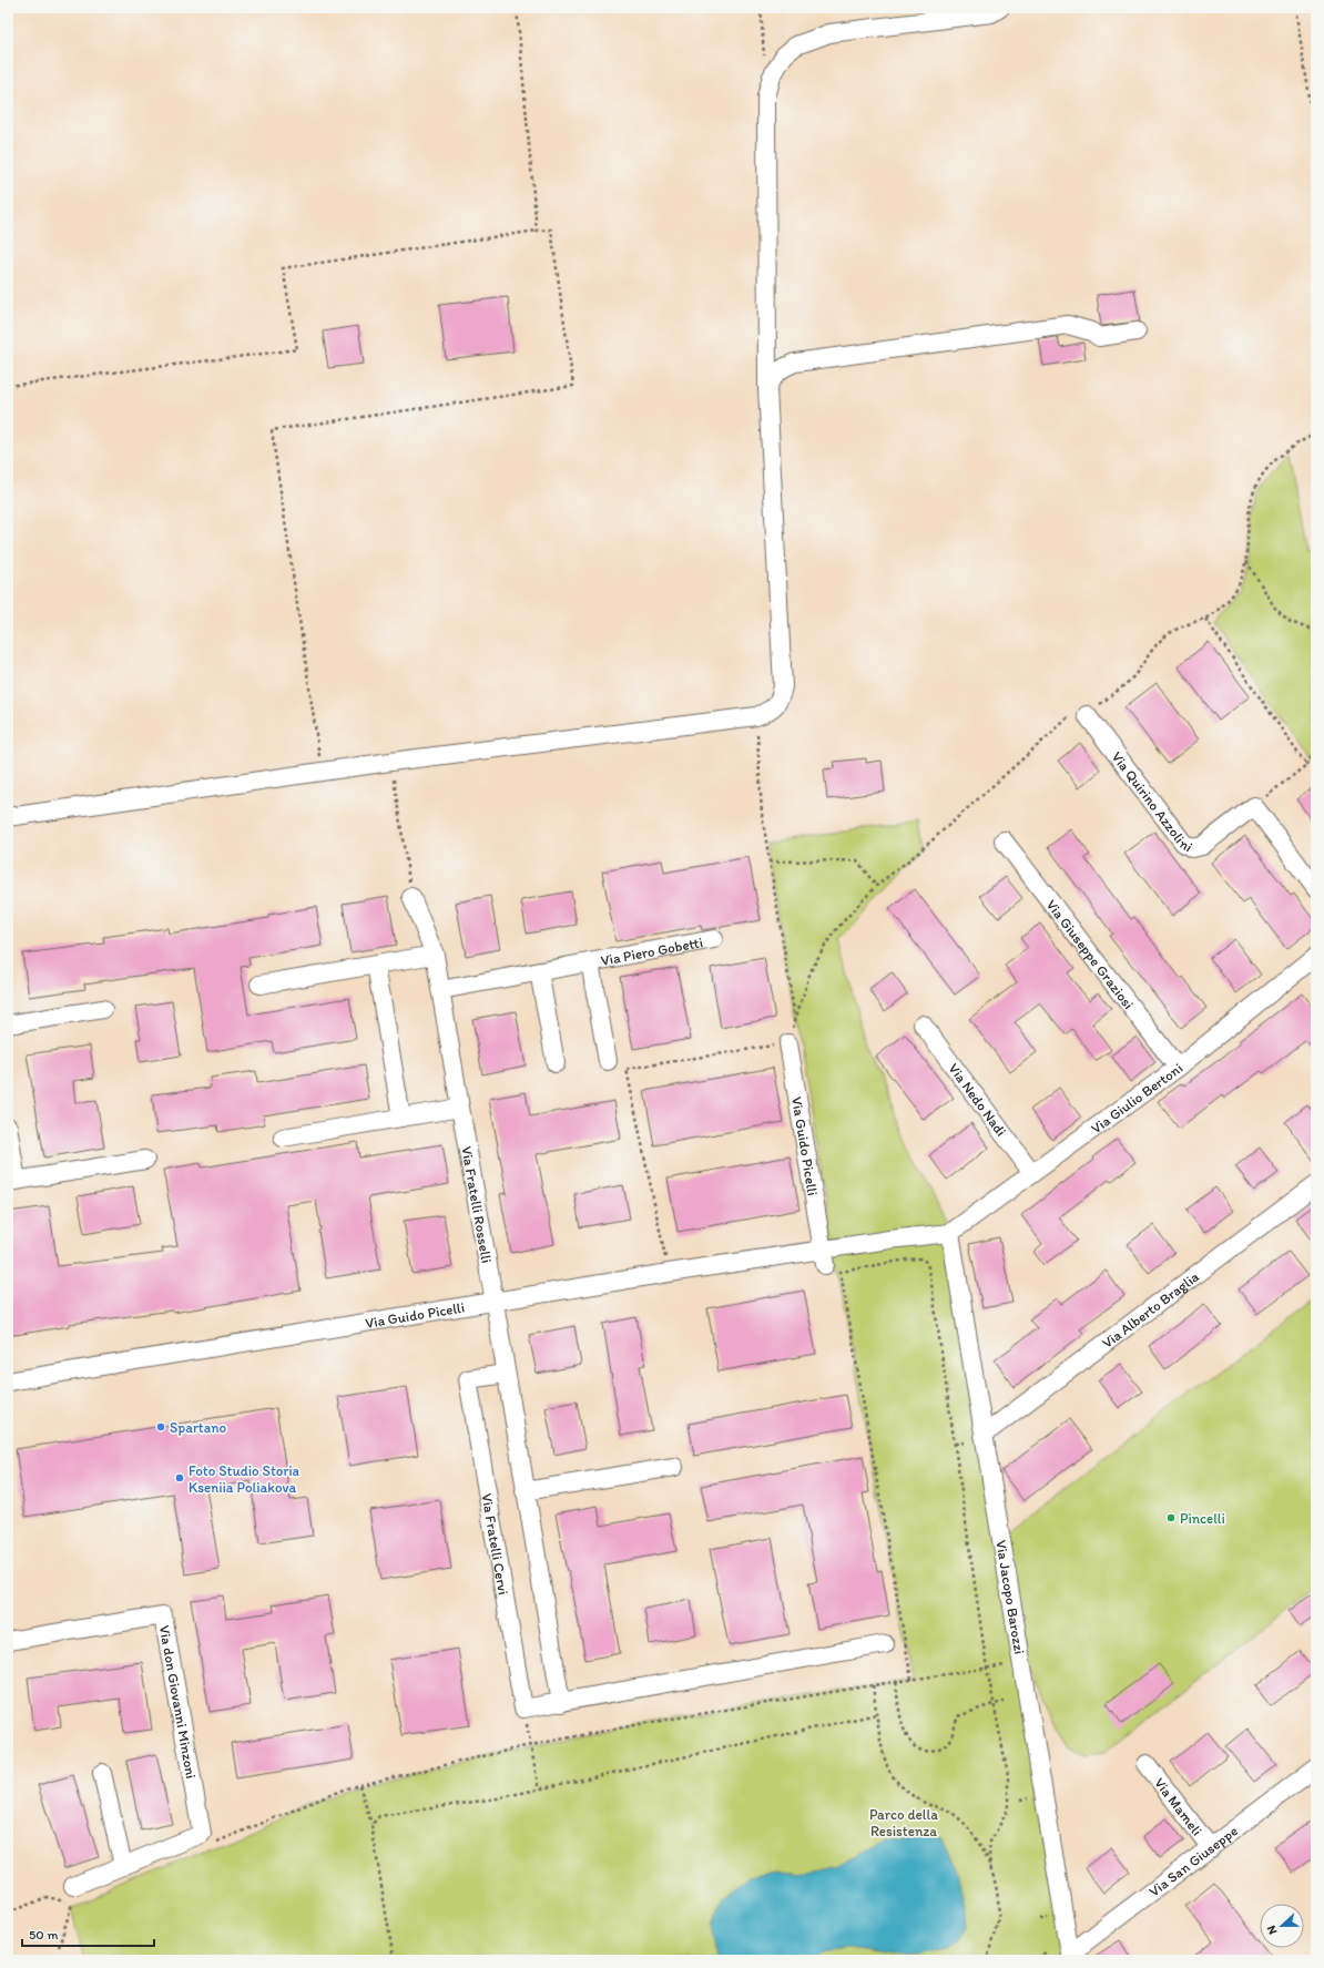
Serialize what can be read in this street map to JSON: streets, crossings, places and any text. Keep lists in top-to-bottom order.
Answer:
{
  "streets": {
    "street": [
      "Via Quirino Azzolini",
      "Via Piero Gobetti",
      "Via Giuseppe Graziosi",
      "Via Giulio Bertoni",
      "Via Nedo Nadi",
      "Via Guido Picelli",
      "Via Fratelli Rosselli",
      "Via Alberto Braglia",
      "Via Fratelli Cervi",
      "Via Jacopo Barozzi",
      "Via don Giovanni Minzoni",
      "Via Mameli",
      "Via San Giuseppe"
    ]
  },
  "crossings": [
    ["Via Piero Gobetti", "Via Fratelli Rosselli"],
    ["Via Giuseppe Graziosi", "Via Giulio Bertoni"],
    ["Via Giulio Bertoni", "Via Nedo Nadi"],
    ["Via Giulio Bertoni", "Via Guido Picelli"],
    ["Via Giulio Bertoni", "Via Jacopo Barozzi"],
    ["Via Guido Picelli", "Via Fratelli Rosselli"],
    ["Via Guido Picelli", "Via Jacopo Barozzi"],
    ["Via Alberto Braglia", "Via Jacopo Barozzi"],
    ["Via Jacopo Barozzi", "Via San Giuseppe"],
    ["Via Mameli", "Via San Giuseppe"]
  ],
  "parks": ["Parco della Resistenza"],
  "places": ["Spartano", "Foto Studio Storia Kseniia Poliakova", "Pincelli"],
  "scale_bar": "50 m",
  "north": "left"
}
